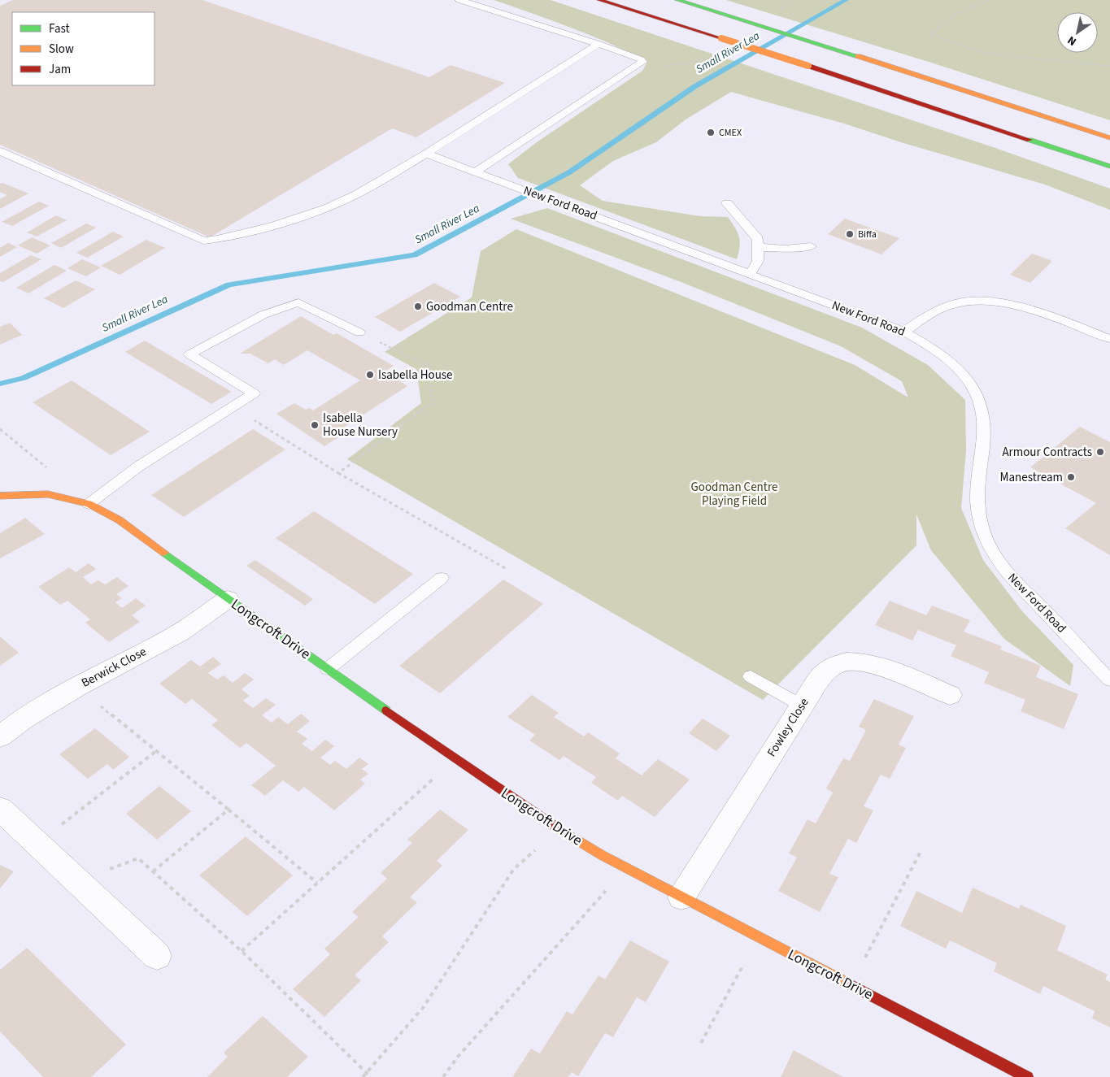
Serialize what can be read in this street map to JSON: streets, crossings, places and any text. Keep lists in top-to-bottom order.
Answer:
{
  "streets": {
    "main road": ["Longcroft Drive"],
    "street": ["Berwick Close", "Fowley Close"],
    "lane": ["New Ford Road"]
  },
  "crossings": [
    ["Longcroft Drive", "Berwick Close"],
    ["Longcroft Drive", "Fowley Close"]
  ],
  "water": ["Small River Lea"],
  "parks": ["Goodman Centre Playing Field"],
  "places": [
    "CMEX",
    "Biffa",
    "Goodman Centre",
    "Isabella House",
    "Isabella House Nursery",
    "Armour Contracts",
    "Manestream"
  ],
  "legend": ["Fast", "Slow", "Jam"],
  "north": "bottom left"
}
